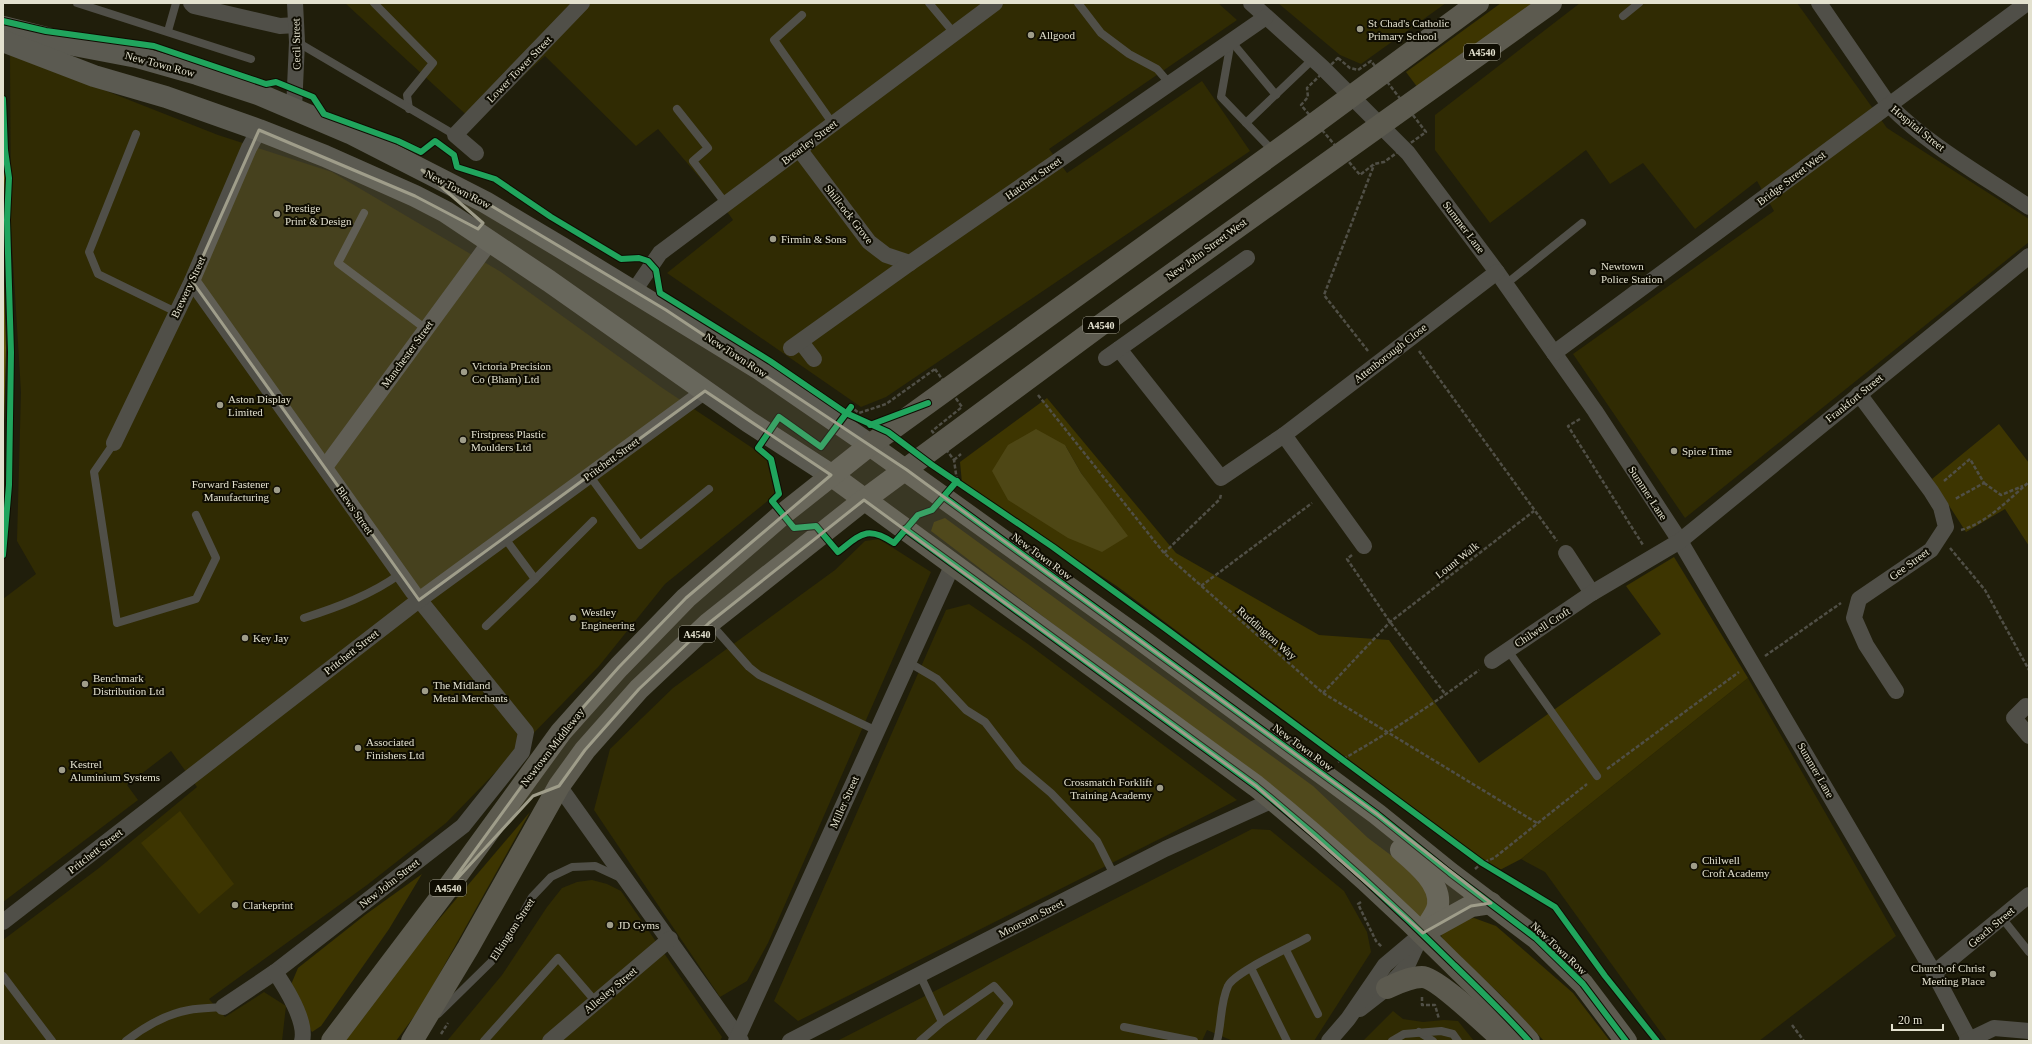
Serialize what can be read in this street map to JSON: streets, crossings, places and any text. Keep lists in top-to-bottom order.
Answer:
{
  "streets": {
    "highway": [
      "A4540",
      "New Town Row",
      "New John Street West",
      "Newtown Middleway"
    ],
    "street": [
      "Cecil Street",
      "Lower Tower Street",
      "Hospital Street",
      "Brearley Street",
      "Hatchett Street",
      "Bridge Street West",
      "Shillcock Grove",
      "Summer Lane",
      "Brewery Street",
      "Attenborough Close",
      "Manchester Street",
      "Frankfort Street",
      "Pritchett Street",
      "Blews Street",
      "Gee Street",
      "Chilwell Croft",
      "Miller Street",
      "New John Street",
      "Moorsom Street",
      "Geach Street",
      "Elkington Street",
      "Allesley Street"
    ],
    "path": ["Lount Walk", "Ruddington Way"]
  },
  "crossings": [
    ["Cecil Street", "New Town Row"],
    ["A4540", "New Town Row"],
    ["A4540", "Summer Lane"],
    ["A4540", "New John Street West"],
    ["A4540", "Newtown Middleway"],
    ["A4540", "Elkington Street"],
    ["New Town Row", "Brearley Street"],
    ["New Town Row", "New John Street West"],
    ["Hospital Street", "Bridge Street West"],
    ["Brearley Street", "Shillcock Grove"],
    ["Hatchett Street", "Shillcock Grove"],
    ["Hatchett Street", "Summer Lane"],
    ["Bridge Street West", "Summer Lane"],
    ["Summer Lane", "New John Street West"],
    ["Summer Lane", "Attenborough Close"],
    ["Summer Lane", "Frankfort Street"],
    ["Summer Lane", "Chilwell Croft"],
    ["Summer Lane", "Geach Street"],
    ["Brewery Street", "Blews Street"],
    ["Manchester Street", "Blews Street"],
    ["Frankfort Street", "Gee Street"],
    ["Frankfort Street", "Chilwell Croft"],
    ["Pritchett Street", "Blews Street"],
    ["Blews Street", "New John Street"],
    ["Lount Walk", "Ruddington Way"],
    ["Miller Street", "Elkington Street"],
    ["Elkington Street", "Allesley Street"]
  ],
  "places": [
    "St Chad's Catholic Primary School",
    "Allgood",
    "Prestige Print & Design",
    "Firmin & Sons",
    "Newtown Police Station",
    "Victoria Precision Co (Bham) Ltd",
    "Aston Display Limited",
    "Firstpress Plastic Moulders Ltd",
    "Spice Time",
    "Forward Fastener Manufacturing",
    "Westley Engineering",
    "Key Jay",
    "Benchmark Distribution Ltd",
    "The Midland Metal Merchants",
    "Associated Finishers Ltd",
    "Kestrel Aluminium Systems",
    "Crossmatch Forklift Training Academy",
    "Chilwell Croft Academy",
    "Clarkeprint",
    "JD Gyms",
    "Church of Christ Meeting Place"
  ],
  "scale_bar": "20 m"
}
